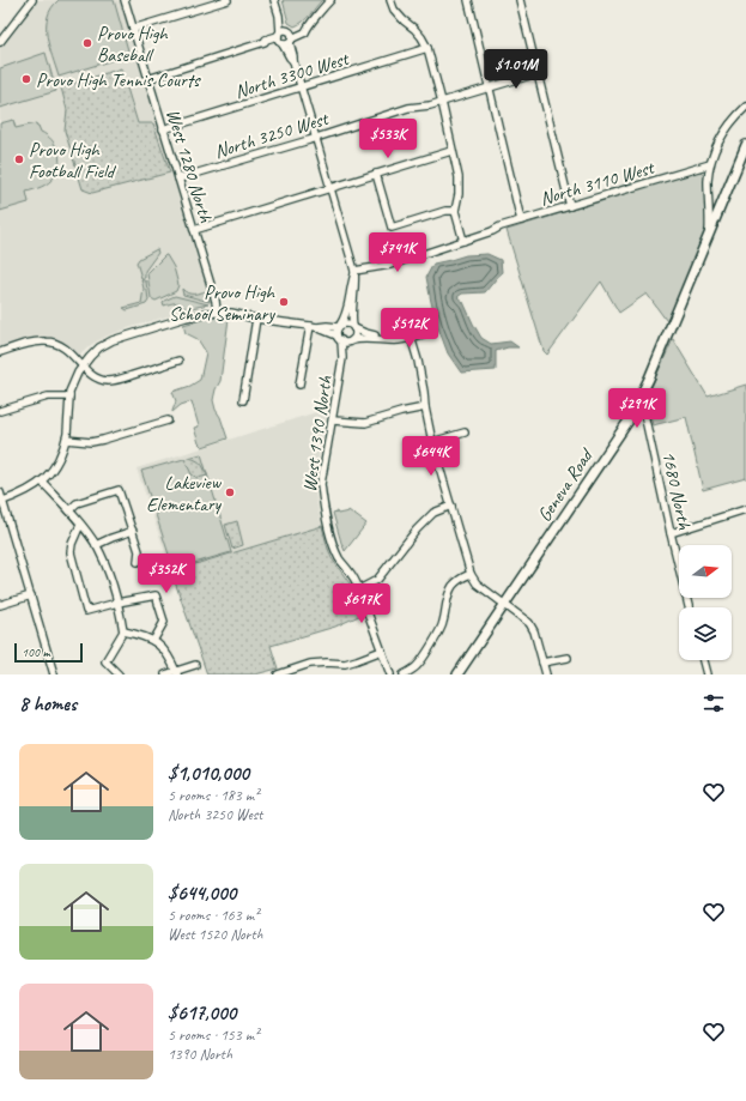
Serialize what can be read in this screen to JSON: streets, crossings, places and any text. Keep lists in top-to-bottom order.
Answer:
{
  "streets": {
    "main road": ["Geneva Road"],
    "street": [
      "North 3300 West",
      "North 3250 West",
      "West 1280 North",
      "North 3110 West",
      "West 1390 North",
      "1680 North"
    ]
  },
  "crossings": [
    ["North 3300 West", "West 1280 North"],
    ["North 3250 West", "West 1280 North"],
    ["Geneva Road", "1680 North"]
  ],
  "places": [
    "Provo High Baseball",
    "Provo High Tennis Courts",
    "Provo High Football Field",
    "Provo High School Seminary",
    "Lakeview Elementary"
  ],
  "scale_bar": "100 m",
  "north": "right",
  "page": {
    "price": [
      "$1.01M",
      "$533K",
      "$741K",
      "$512K",
      "$291K",
      "$644K",
      "$352K",
      "$617K"
    ],
    "scale": "100 m",
    "heading": "8 homes",
    "list": [
      {
        "name": "$1,010,000",
        "note": "5 rooms · 183 m² · North 3250 West"
      },
      {
        "name": "$644,000",
        "note": "5 rooms · 163 m² · West 1520 North"
      },
      {
        "name": "$617,000",
        "note": "5 rooms · 153 m² · 1390 North"
      }
    ]
  }
}
